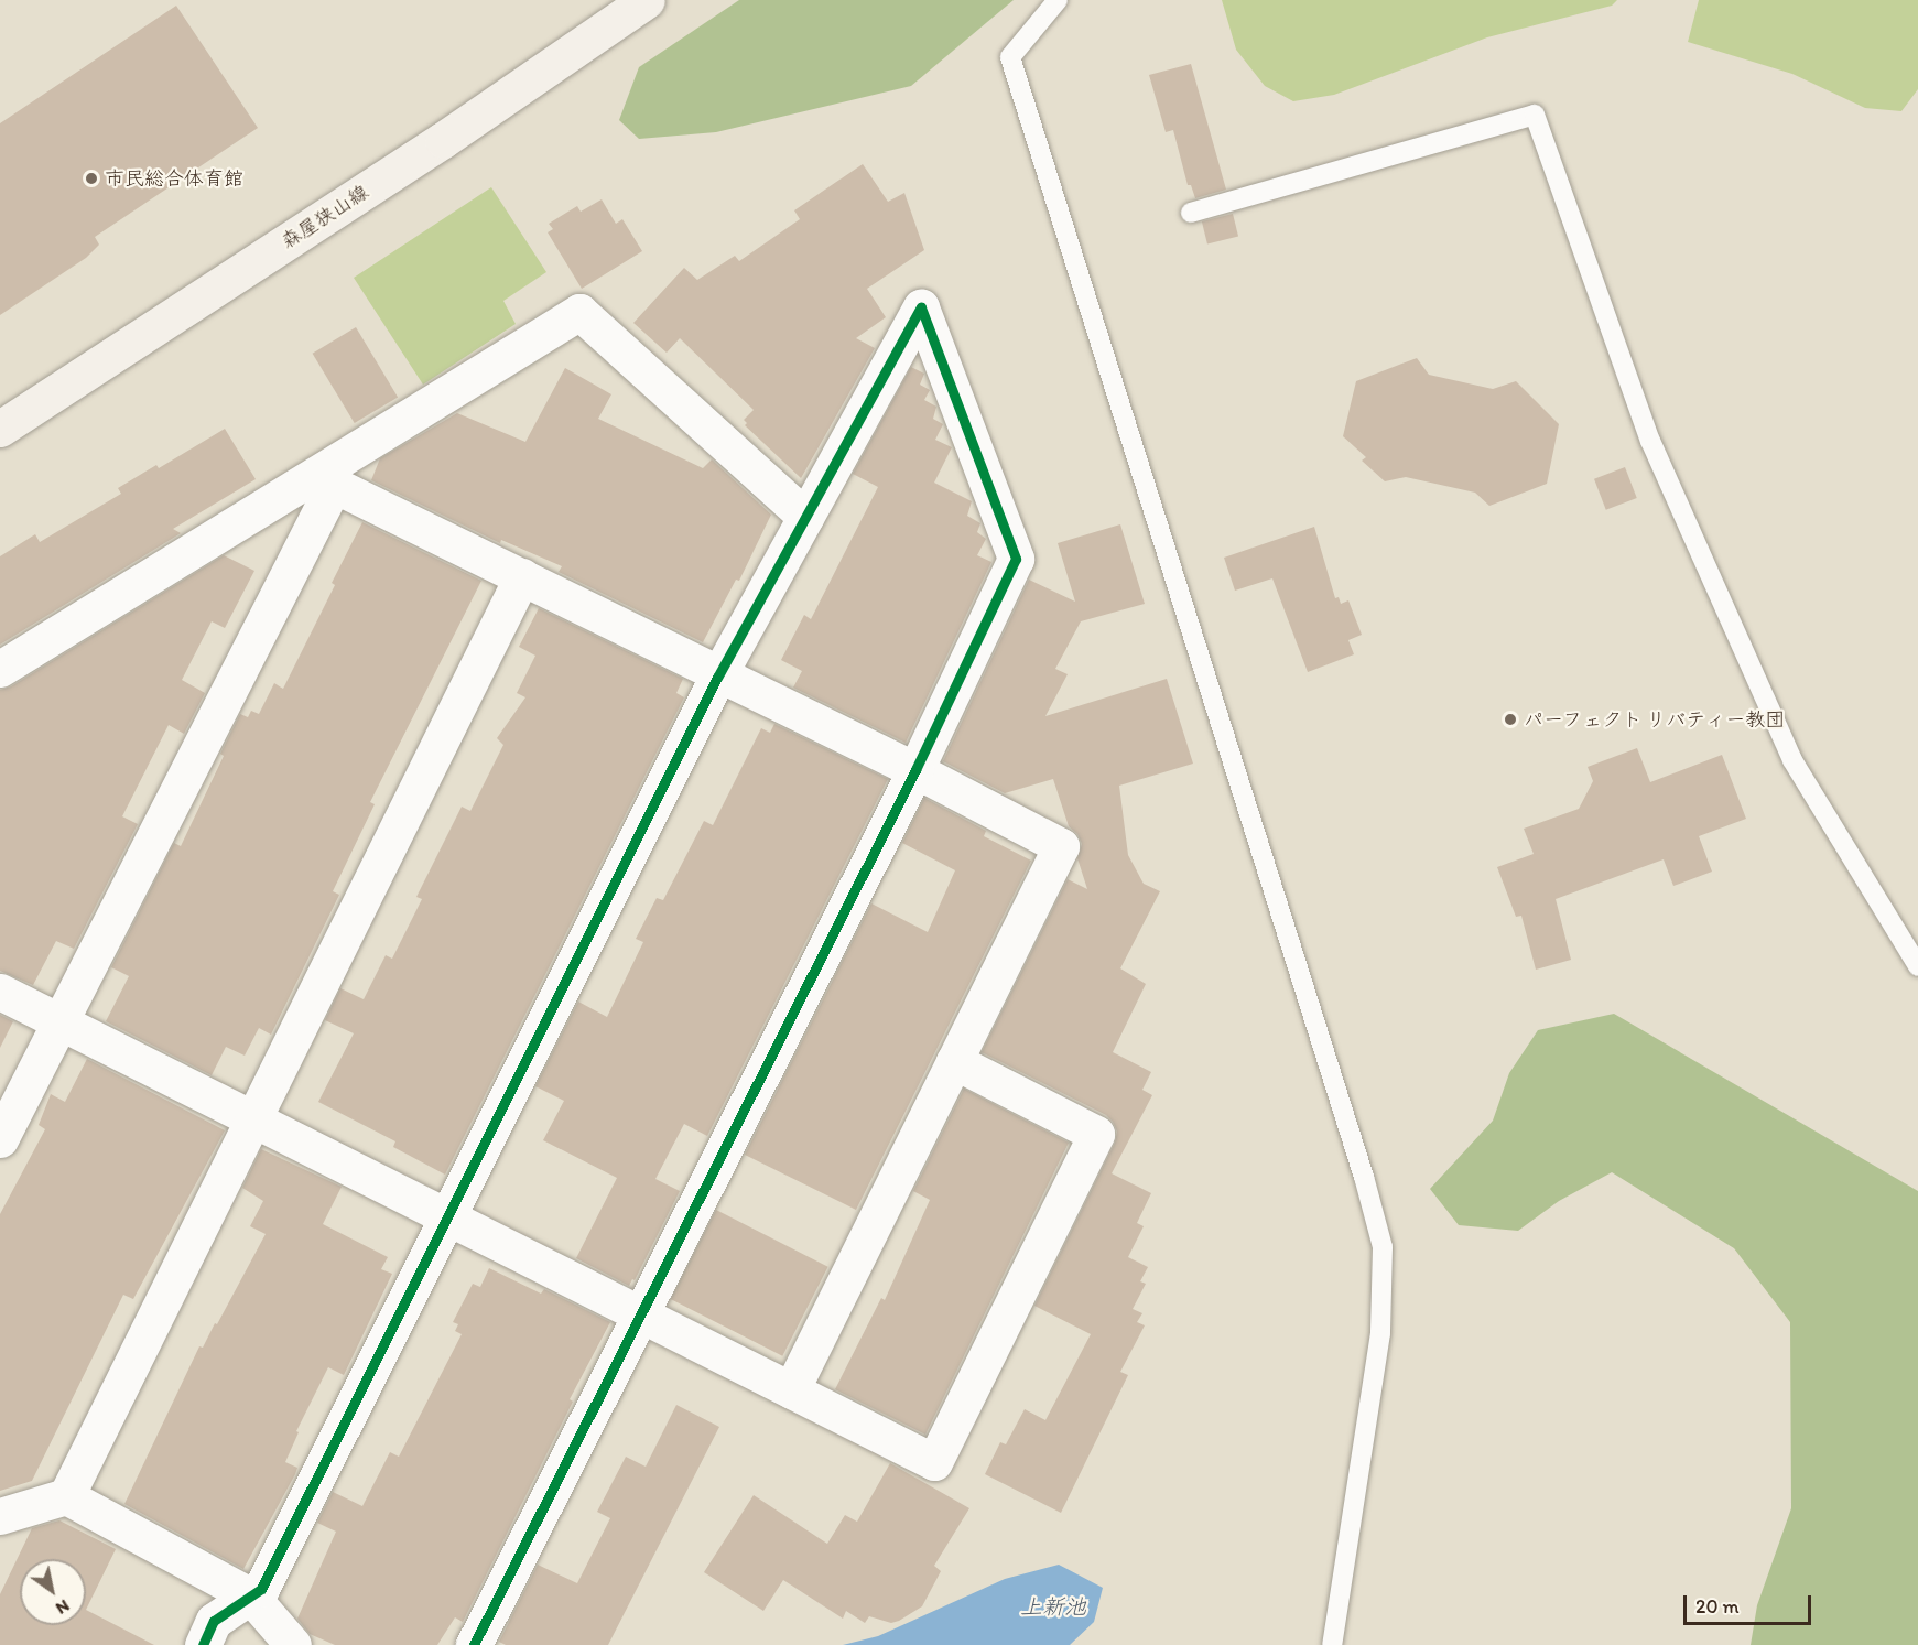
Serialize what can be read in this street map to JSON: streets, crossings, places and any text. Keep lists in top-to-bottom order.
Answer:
{
  "streets": {
    "main road": ["森屋狭山線"]
  },
  "water": ["上新池"],
  "places": ["市民総合体育館", "パーフェクト リバティー教団"],
  "scale_bar": "20 m",
  "north": "bottom right"
}
